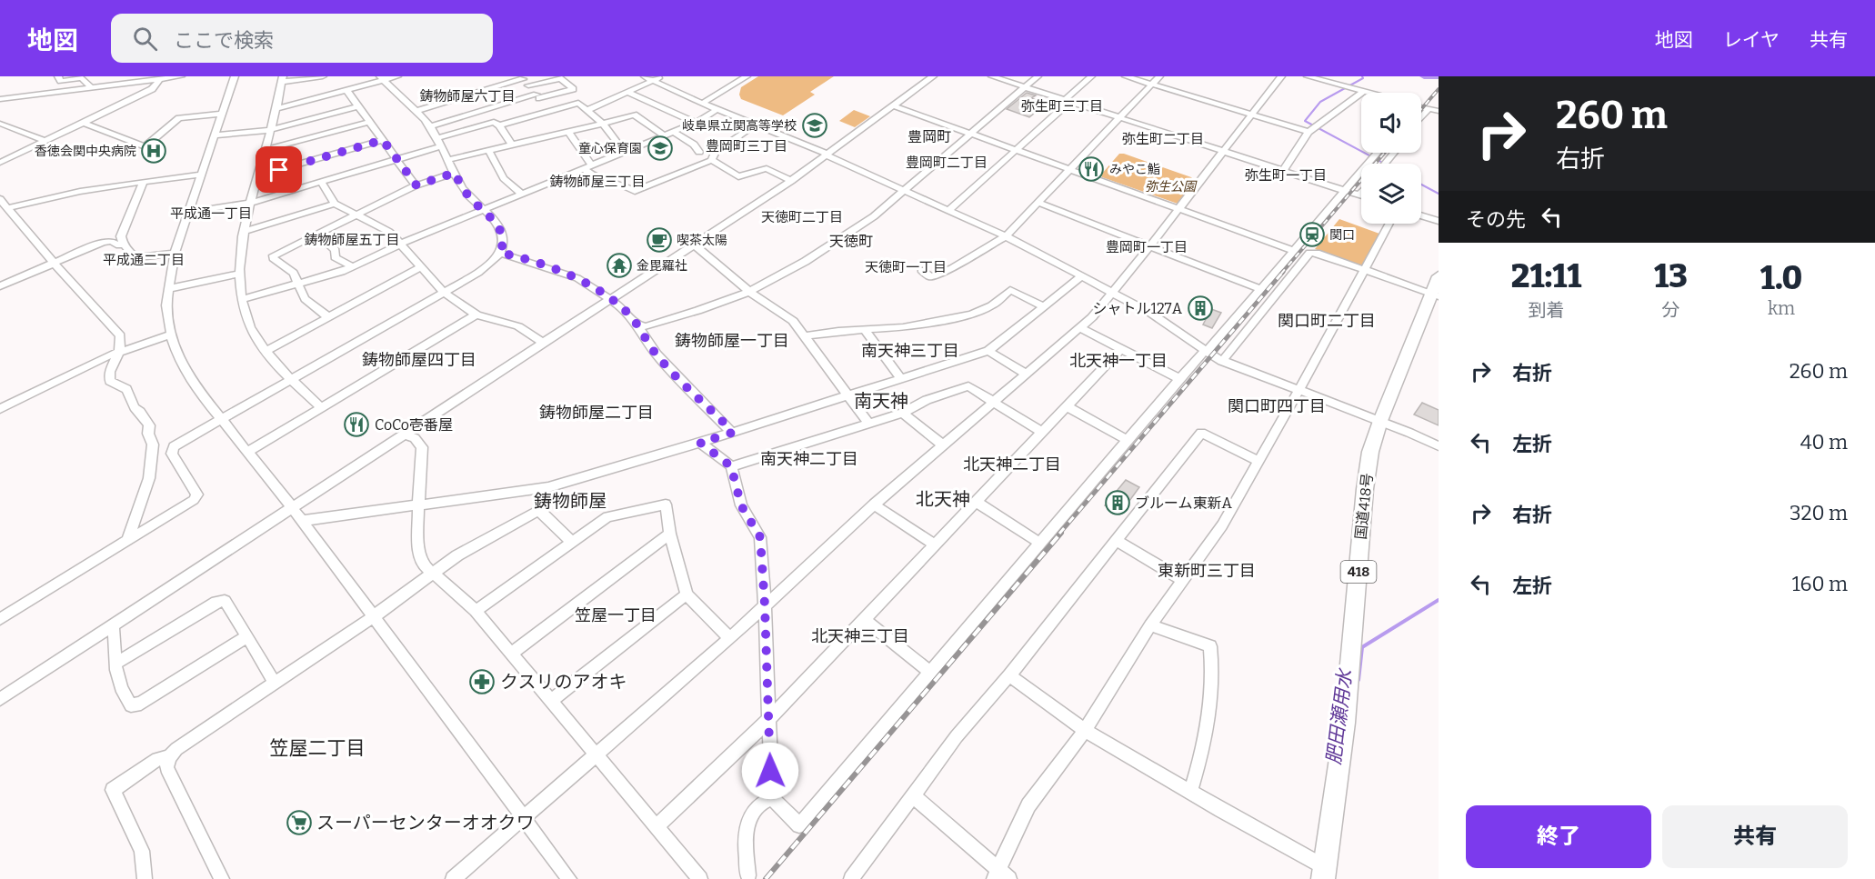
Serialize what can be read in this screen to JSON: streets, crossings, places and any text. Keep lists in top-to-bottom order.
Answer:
{
  "streets": {
    "highway": ["国道418号", "418"]
  },
  "districts": [
    "鋳物師屋六丁目",
    "弥生町三丁目",
    "豊岡町",
    "弥生町二丁目",
    "豊岡町三丁目",
    "豊岡町二丁目",
    "弥生町一丁目",
    "鋳物師屋三丁目",
    "平成通一丁目",
    "天徳町二丁目",
    "鋳物師屋五丁目",
    "天徳町",
    "豊岡町一丁目",
    "平成通二丁目",
    "天徳町一丁目",
    "関口町二丁目",
    "鋳物師屋一丁目",
    "南天神三丁目",
    "鋳物師屋四丁目",
    "北天神一丁目",
    "南天神",
    "関口町四丁目",
    "鋳物師屋二丁目",
    "南天神二丁目",
    "北天神二丁目",
    "北天神",
    "鋳物師屋",
    "東新町三丁目",
    "笠屋一丁目",
    "北天神三丁目",
    "笠屋二丁目"
  ],
  "water": ["肥田瀬用水"],
  "parks": ["弥生公園"],
  "places": {
    "school or university": ["岐阜県立関高等学校", "童心保育園"],
    "hospital": ["香徳会関中央病院"],
    "restaurant": ["みやこ鮨", "CoCo壱番屋"],
    "station": ["関口"],
    "cafe": ["喫茶太陽"],
    "temple": ["金毘羅社"],
    "building": ["シャトル127A", "ブルーム東新A"],
    "pharmacy": ["クスリのアオキ"],
    "supermarket": ["スーパーセンターオオクワ"]
  },
  "page": {
    "header": "地図",
    "search": "ここで検索",
    "nav": ["地図", "レイヤ", "共有"],
    "turn": ["260 m", "右折"],
    "then": "その先",
    "eta": [
      "21:11",
      "到着",
      "13",
      "分",
      "1.0",
      "km"
    ],
    "list": [
      {
        "name": "右折",
        "value": "260 m"
      },
      {
        "name": "左折",
        "value": "40 m"
      },
      {
        "name": "右折",
        "value": "320 m"
      },
      {
        "name": "左折",
        "value": "160 m"
      }
    ],
    "buttons": ["終了", "共有"]
  }
}
